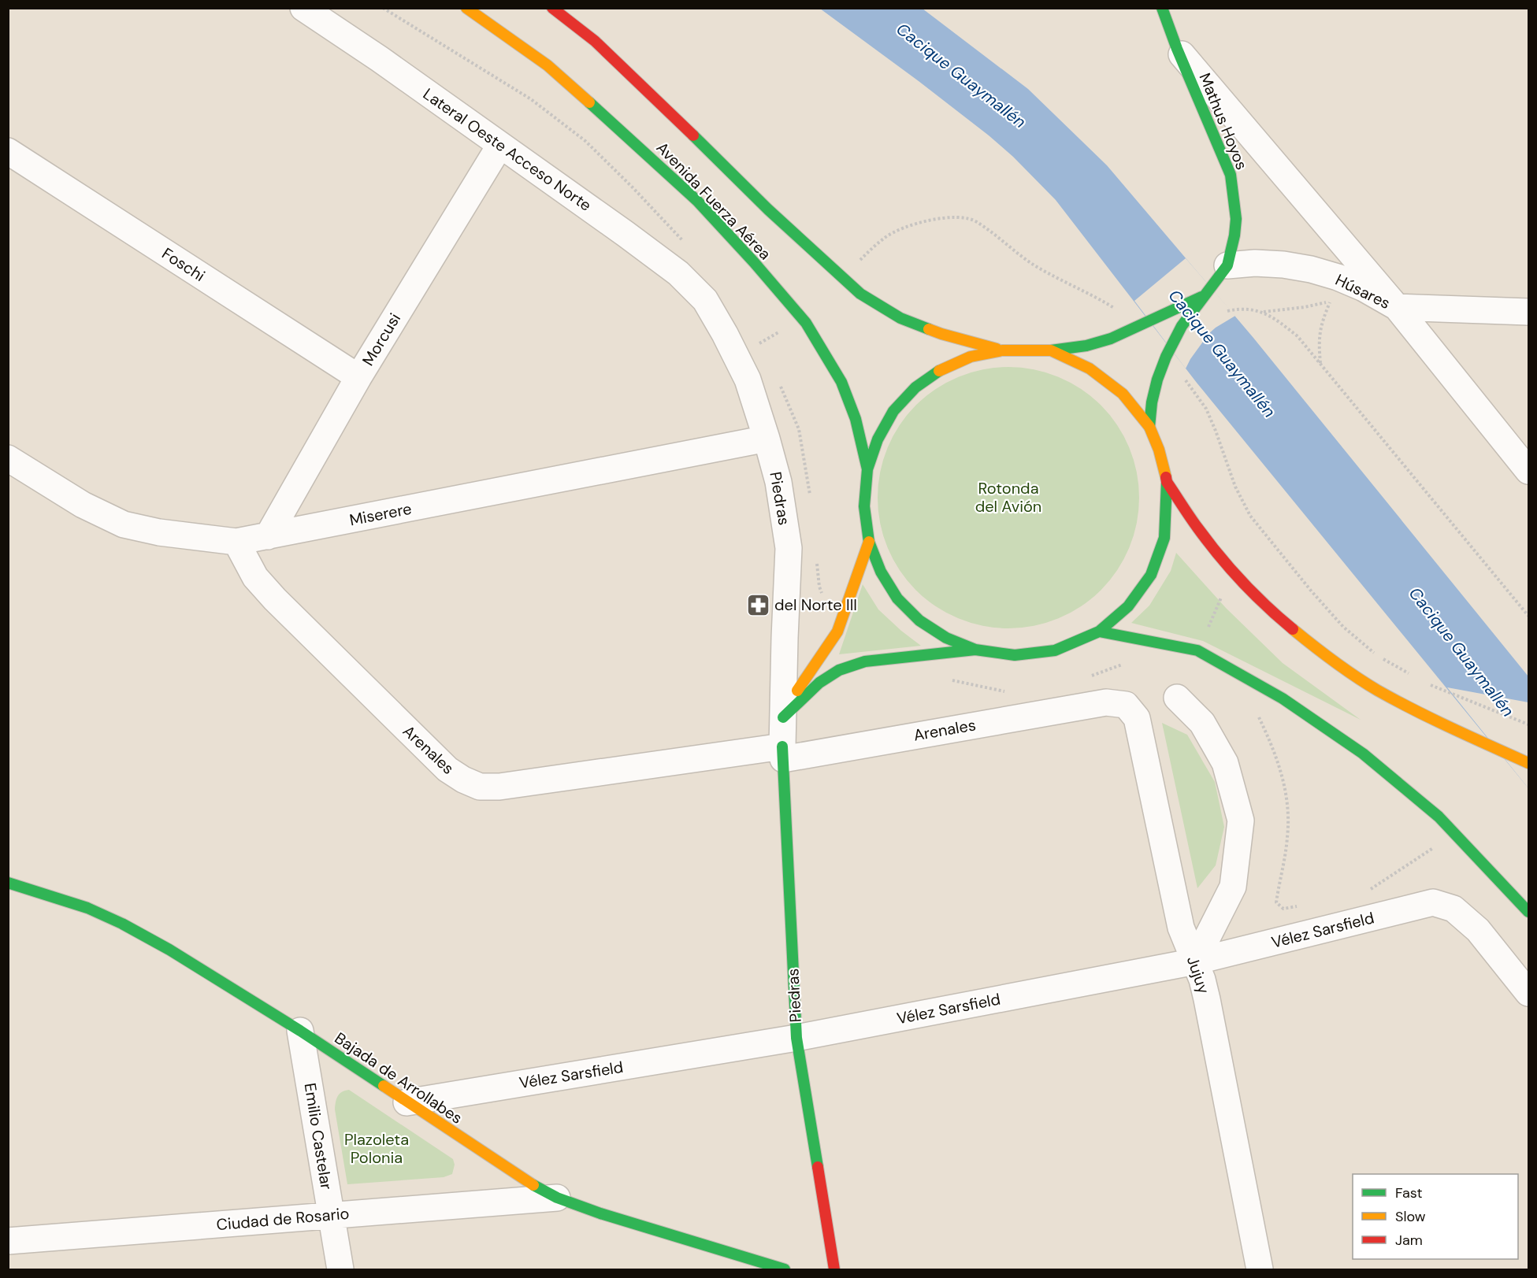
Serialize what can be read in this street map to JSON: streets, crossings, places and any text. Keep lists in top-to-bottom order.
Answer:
{
  "streets": {
    "main road": [
      "Mathus Hoyos",
      "Avenida Fuerza Aérea",
      "Piedras",
      "Bajada de Arrollabes"
    ],
    "street": [
      "Lateral Oeste Acceso Norte",
      "Foschi",
      "Húsares",
      "Morcusi",
      "Miserere",
      "Arenales",
      "Vélez Sarsfield",
      "Jujuy",
      "Emilio Castelar",
      "Ciudad de Rosario"
    ]
  },
  "crossings": [
    ["Mathus Hoyos", "Avenida Fuerza Aérea"],
    ["Mathus Hoyos", "Húsares"],
    ["Lateral Oeste Acceso Norte", "Morcusi"],
    ["Lateral Oeste Acceso Norte", "Piedras"],
    ["Foschi", "Morcusi"],
    ["Morcusi", "Miserere"],
    ["Piedras", "Miserere"],
    ["Piedras", "Arenales"],
    ["Piedras", "Vélez Sarsfield"],
    ["Miserere", "Arenales"],
    ["Arenales", "Jujuy"],
    ["Vélez Sarsfield", "Jujuy"],
    ["Vélez Sarsfield", "Bajada de Arrollabes"],
    ["Bajada de Arrollabes", "Emilio Castelar"],
    ["Bajada de Arrollabes", "Ciudad de Rosario"],
    ["Emilio Castelar", "Ciudad de Rosario"]
  ],
  "water": ["Cacique Guaymallén"],
  "parks": ["Rotonda del Avión", "Plazoleta Polonia"],
  "places": {
    "pharmacy": ["del Norte III"]
  },
  "legend": ["Fast", "Slow", "Jam"]
}
